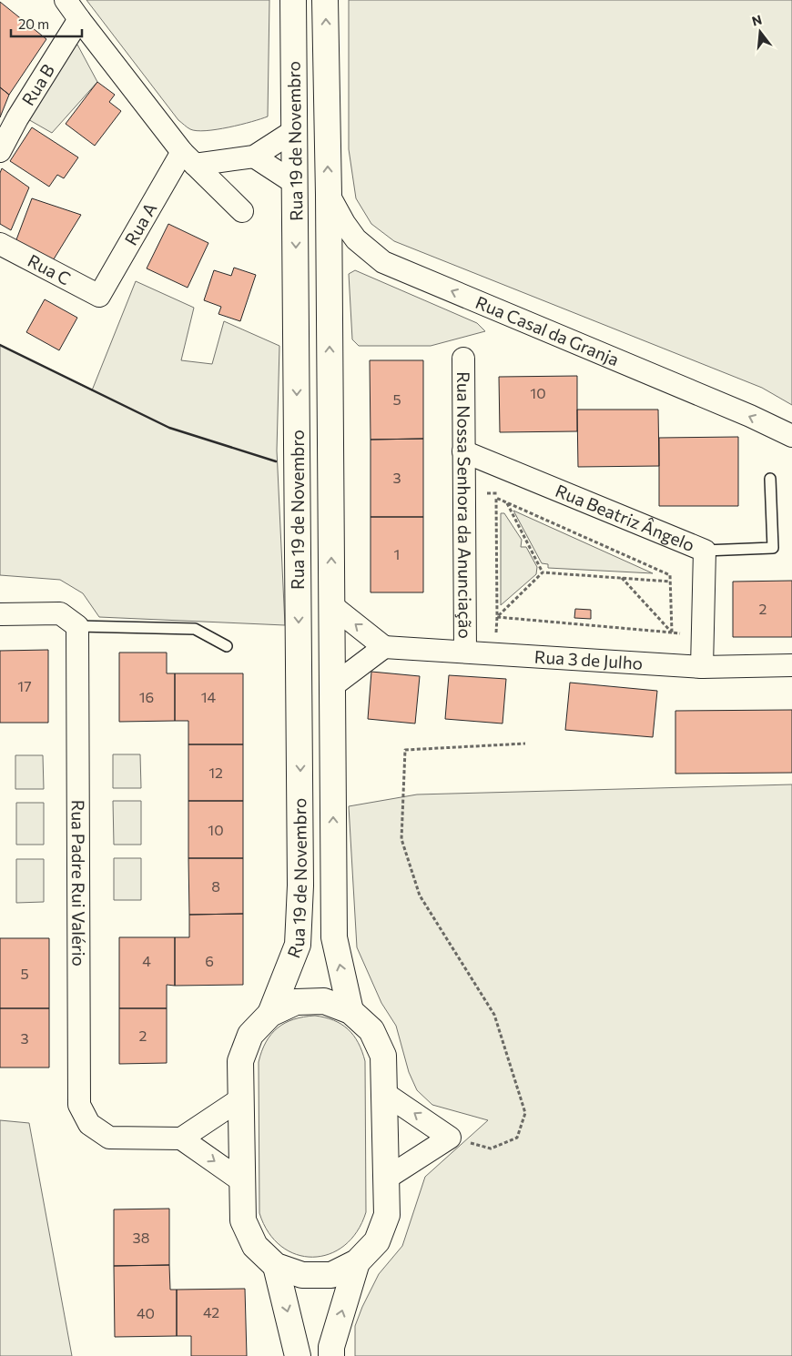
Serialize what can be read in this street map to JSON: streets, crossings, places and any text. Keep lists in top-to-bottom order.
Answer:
{
  "streets": {
    "street": [
      "Rua B",
      "Rua 19 de Novembro",
      "Rua A",
      "Rua C",
      "Rua Casal da Granja",
      "Rua Nossa Senhora da Anunciação",
      "Rua Beatriz Ângelo",
      "Rua 3 de Julho",
      "Rua Padre Rui Valério"
    ]
  },
  "crossings": [
    ["Rua 19 de Novembro", "Rua Casal da Granja"],
    ["Rua A", "Rua C"],
    ["Rua Nossa Senhora da Anunciação", "Rua Beatriz Ângelo"],
    ["Rua Nossa Senhora da Anunciação", "Rua 3 de Julho"],
    ["Rua Beatriz Ângelo", "Rua 3 de Julho"]
  ],
  "one_way": ["Rua Casal da Granja"],
  "house_numbers": [
    "10",
    "5",
    "3",
    "1",
    "2",
    "17",
    "16",
    "14",
    "12",
    "10",
    "8",
    "4",
    "6",
    "5",
    "2",
    "3",
    "38",
    "42",
    "40"
  ],
  "scale_bar": "20 m",
  "north": "top"
}
